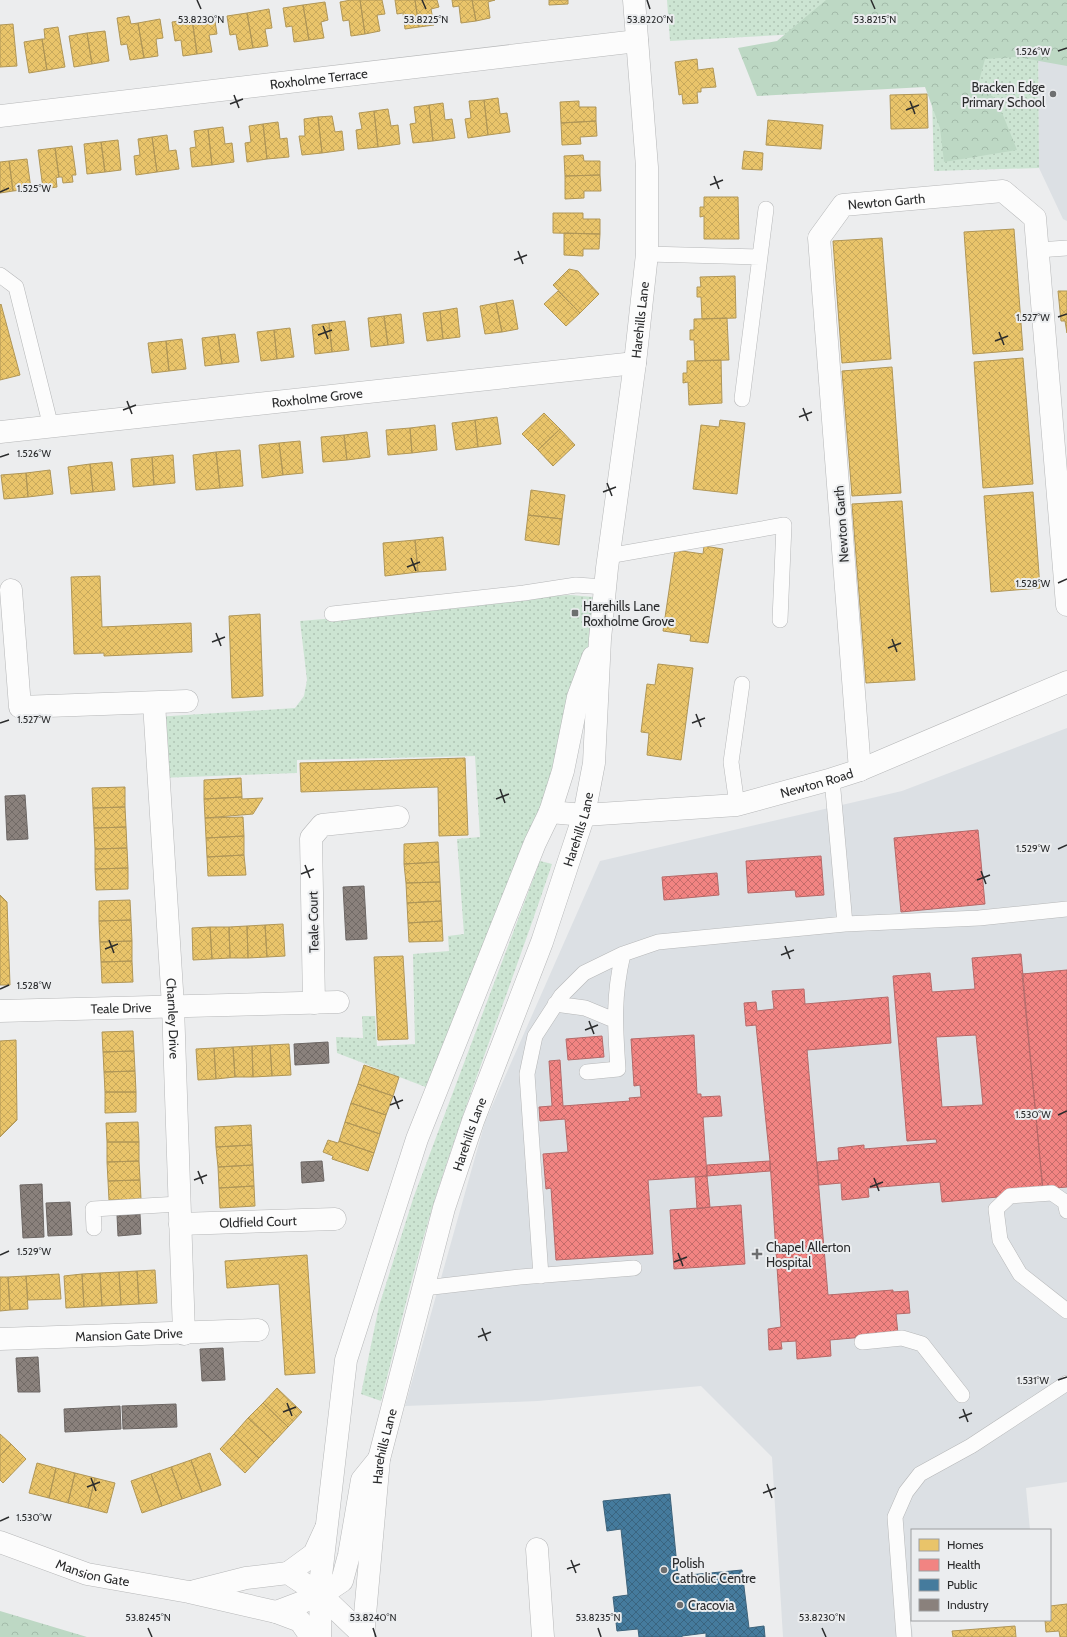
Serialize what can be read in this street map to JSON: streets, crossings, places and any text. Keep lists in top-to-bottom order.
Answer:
{
  "streets": {
    "street": [
      "Roxholme Terrace",
      "Newton Garth",
      "Harehills Lane",
      "Roxholme Grove",
      "Newton Road",
      "Teale Court",
      "Teale Drive",
      "Charnley Drive",
      "Oldfield Court",
      "Mansion Gate Drive",
      "Mansion Gate"
    ]
  },
  "crossings": [
    ["Roxholme Terrace", "Harehills Lane"],
    ["Newton Garth", "Newton Road"],
    ["Harehills Lane", "Roxholme Grove"],
    ["Harehills Lane", "Newton Road"],
    ["Harehills Lane", "Mansion Gate"],
    ["Teale Court", "Teale Drive"],
    ["Teale Drive", "Charnley Drive"],
    ["Charnley Drive", "Oldfield Court"],
    ["Charnley Drive", "Mansion Gate Drive"]
  ],
  "places": {
    "other": ["Bracken Edge Primary School", "Polish Catholic Centre", "Cracovia"],
    "transit": ["Harehills Lane Roxholme Grove"],
    "health": ["Chapel Allerton Hospital"]
  },
  "legend": [
    "Homes",
    "Health",
    "Public",
    "Industry"
  ],
  "coordinates": [
    "53.8230°N",
    "53.8225°N",
    "53.8220°N",
    "53.8215°N",
    "1.526°W",
    "1.525°W",
    "1.527°W",
    "1.528°W",
    "1.529°W",
    "1.530°W",
    "1.531°W",
    "53.8245°N",
    "53.8240°N",
    "53.8235°N"
  ]
}
